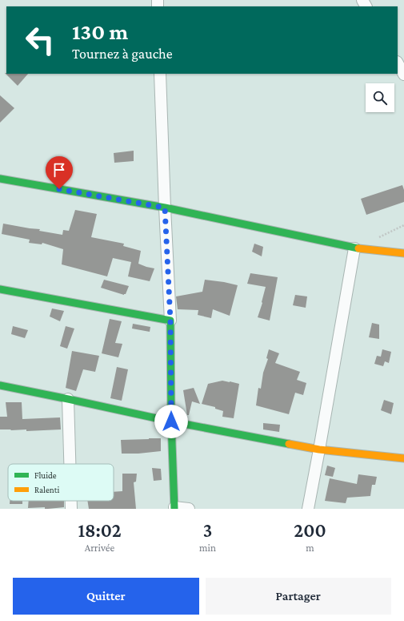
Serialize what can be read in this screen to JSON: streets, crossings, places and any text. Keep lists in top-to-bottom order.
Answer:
{
  "legend": ["Fluide", "Ralenti"],
  "page": {
    "turn": ["130 m", "Tournez à gauche"],
    "eta": [
      "18:02",
      "Arrivée",
      "3",
      "min",
      "200",
      "m"
    ],
    "buttons": ["Quitter", "Partager"]
  }
}
